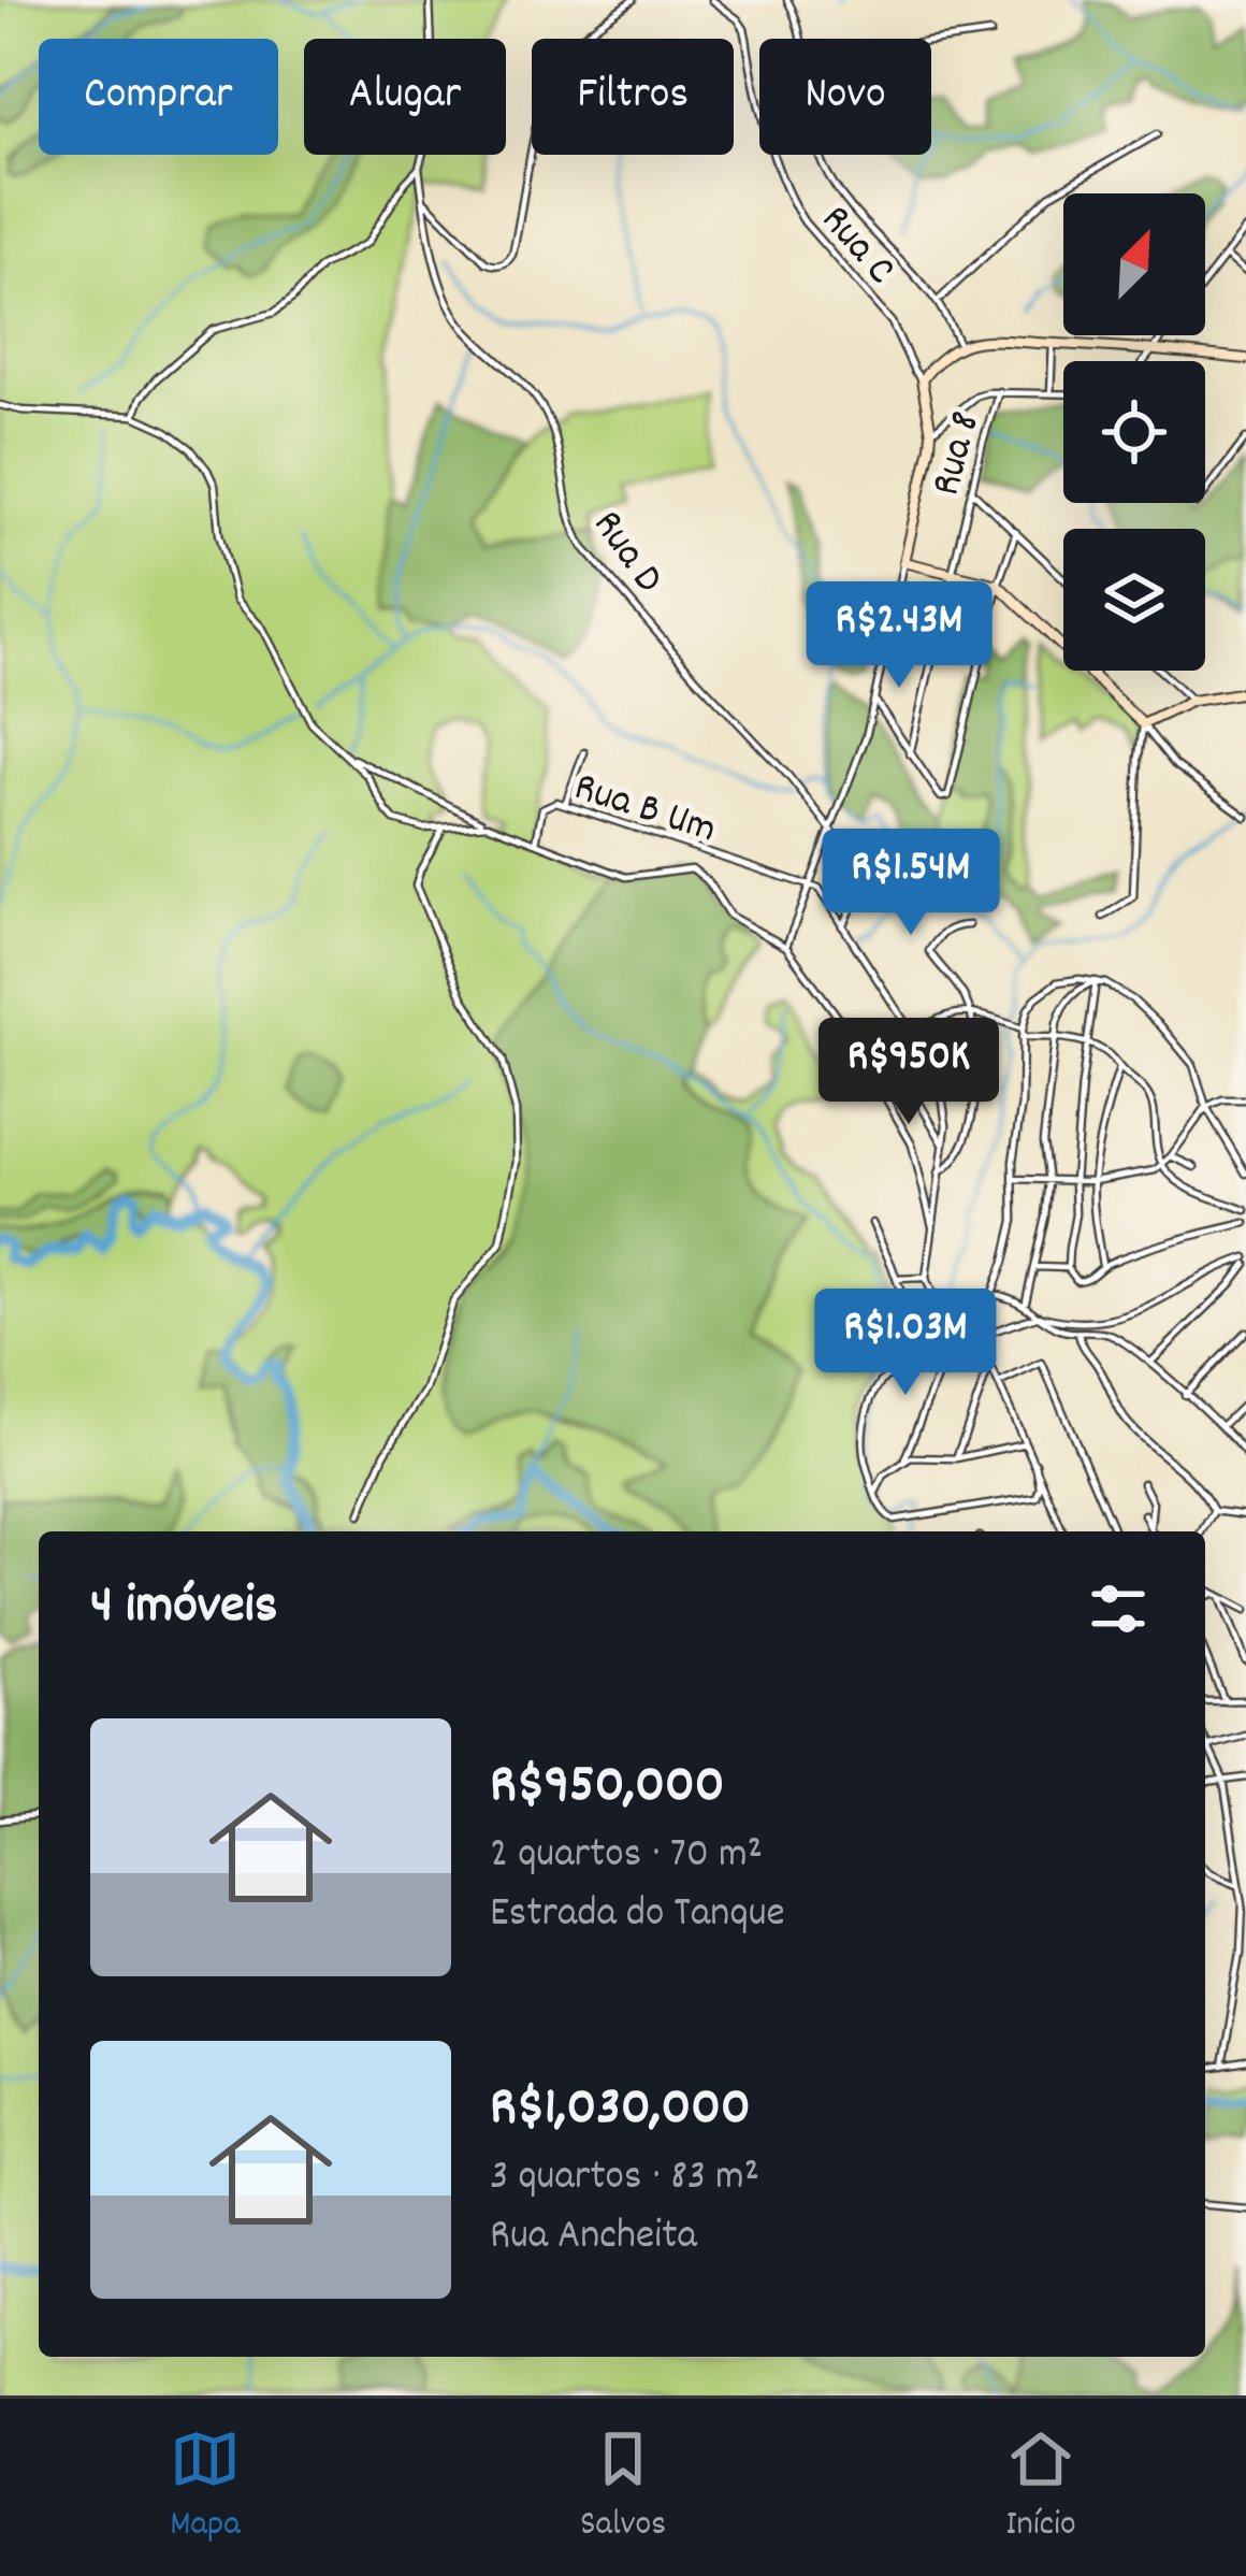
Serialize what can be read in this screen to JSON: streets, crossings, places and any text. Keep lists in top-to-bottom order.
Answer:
{
  "streets": {
    "street": [
      "Rua C",
      "Rua 8",
      "Rua D",
      "Rua B Um"
    ]
  },
  "north": "top right",
  "page": {
    "chip": [
      "Comprar",
      "Alugar",
      "Filtros",
      "Novo"
    ],
    "price": [
      "R$2.43M",
      "R$1.54M",
      "R$950K",
      "R$1.03M"
    ],
    "heading": "4 imóveis",
    "list": [
      {
        "name": "R$950,000",
        "note": "2 quartos · 70 m² · Estrada do Tanque"
      },
      {
        "name": "R$1,030,000",
        "note": "3 quartos · 83 m² · Rua Ancheita"
      }
    ],
    "tabs": ["Mapa", "Salvos", "Início"]
  }
}
